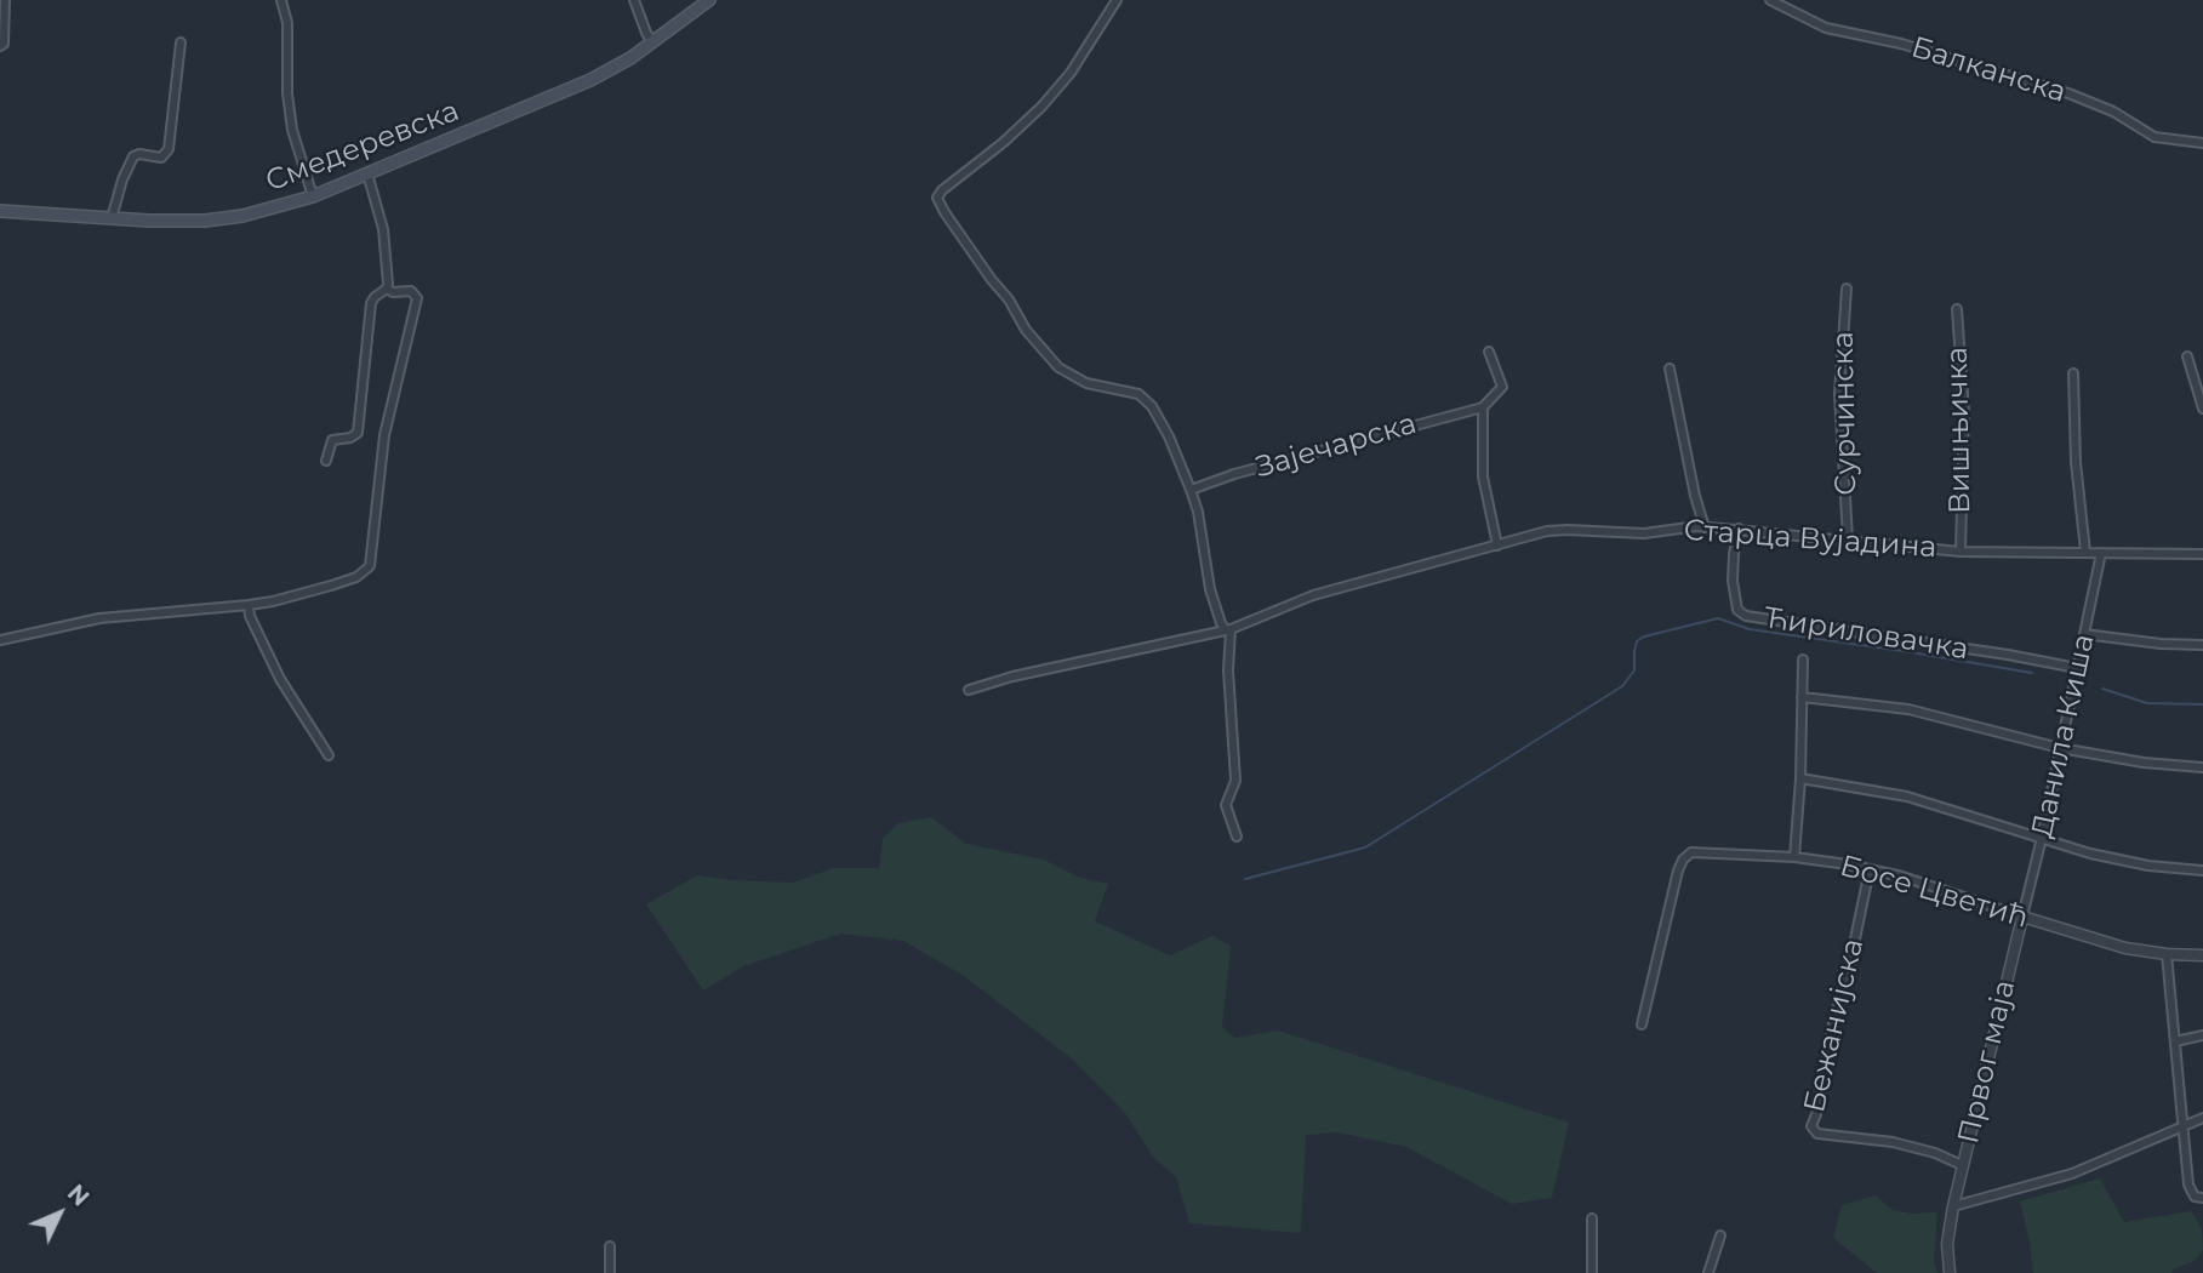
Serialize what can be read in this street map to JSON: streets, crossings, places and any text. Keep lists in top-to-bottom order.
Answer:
{
  "streets": {
    "main road": ["Смедеревска"],
    "street": [
      "Балканска",
      "Сурчинска",
      "Вишњичка",
      "Зајечарска",
      "Старца Вујадина",
      "Ћириловачка",
      "Данила Киша",
      "Босе Цветић",
      "Бежанијска",
      "Првог маја"
    ]
  },
  "crossings": [
    ["Сурчинска", "Старца Вујадина"],
    ["Вишњичка", "Старца Вујадина"],
    ["Старца Вујадина", "Ћириловачка"],
    ["Старца Вујадина", "Данила Киша"],
    ["Ћириловачка", "Данила Киша"],
    ["Данила Киша", "Босе Цветић"],
    ["Данила Киша", "Првог маја"],
    ["Босе Цветић", "Бежанијска"],
    ["Босе Цветић", "Првог маја"],
    ["Бежанијска", "Првог маја"]
  ],
  "north": "top right"
}
